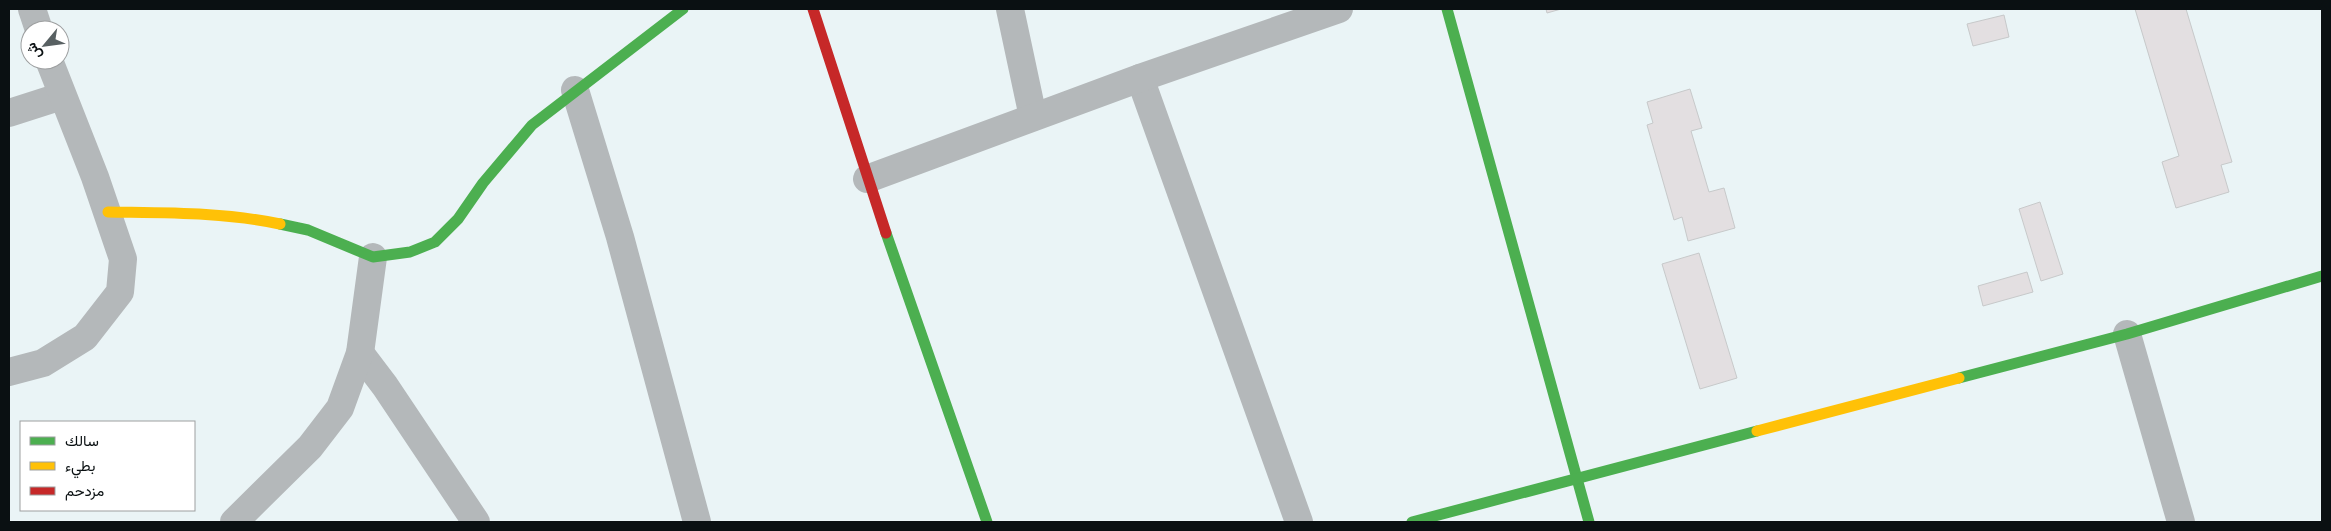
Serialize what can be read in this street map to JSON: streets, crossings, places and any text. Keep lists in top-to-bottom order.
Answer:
{
  "legend": ["سالك", "بطيء", "مزدحم"],
  "north": "bottom left"
}
